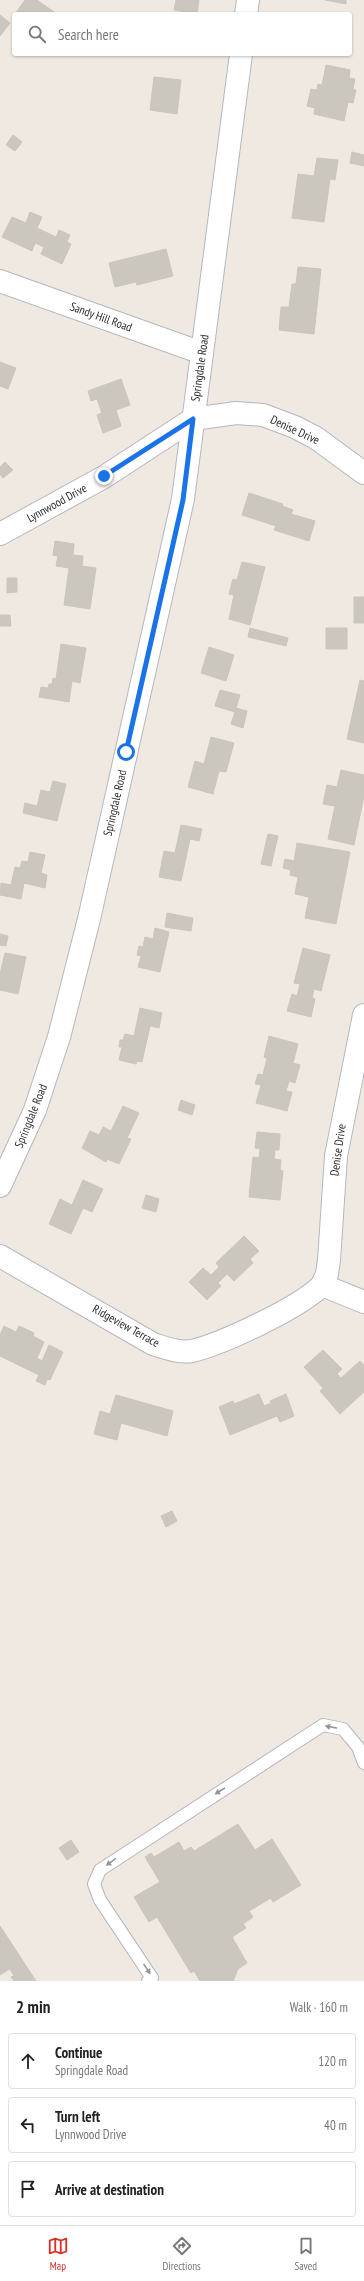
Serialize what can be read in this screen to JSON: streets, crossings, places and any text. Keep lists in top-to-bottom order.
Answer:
{
  "streets": {
    "street": [
      "Sandy Hill Road",
      "Springdale Road",
      "Denise Drive",
      "Lynnwood Drive",
      "Ridgeview Terrace"
    ]
  },
  "crossings": [
    ["Sandy Hill Road", "Springdale Road"],
    ["Springdale Road", "Denise Drive"],
    ["Springdale Road", "Lynnwood Drive"],
    ["Denise Drive", "Lynnwood Drive"],
    ["Denise Drive", "Ridgeview Terrace"]
  ],
  "page": {
    "search": "Search here",
    "heading": ["2 min", "Walk · 160 m"],
    "list": [
      ["Continue", "Springdale Road", "120 m"],
      ["Turn left", "Lynnwood Drive", "40 m"],
      "Arrive at destination"
    ],
    "nav": ["Map", "Directions", "Saved"]
  }
}
